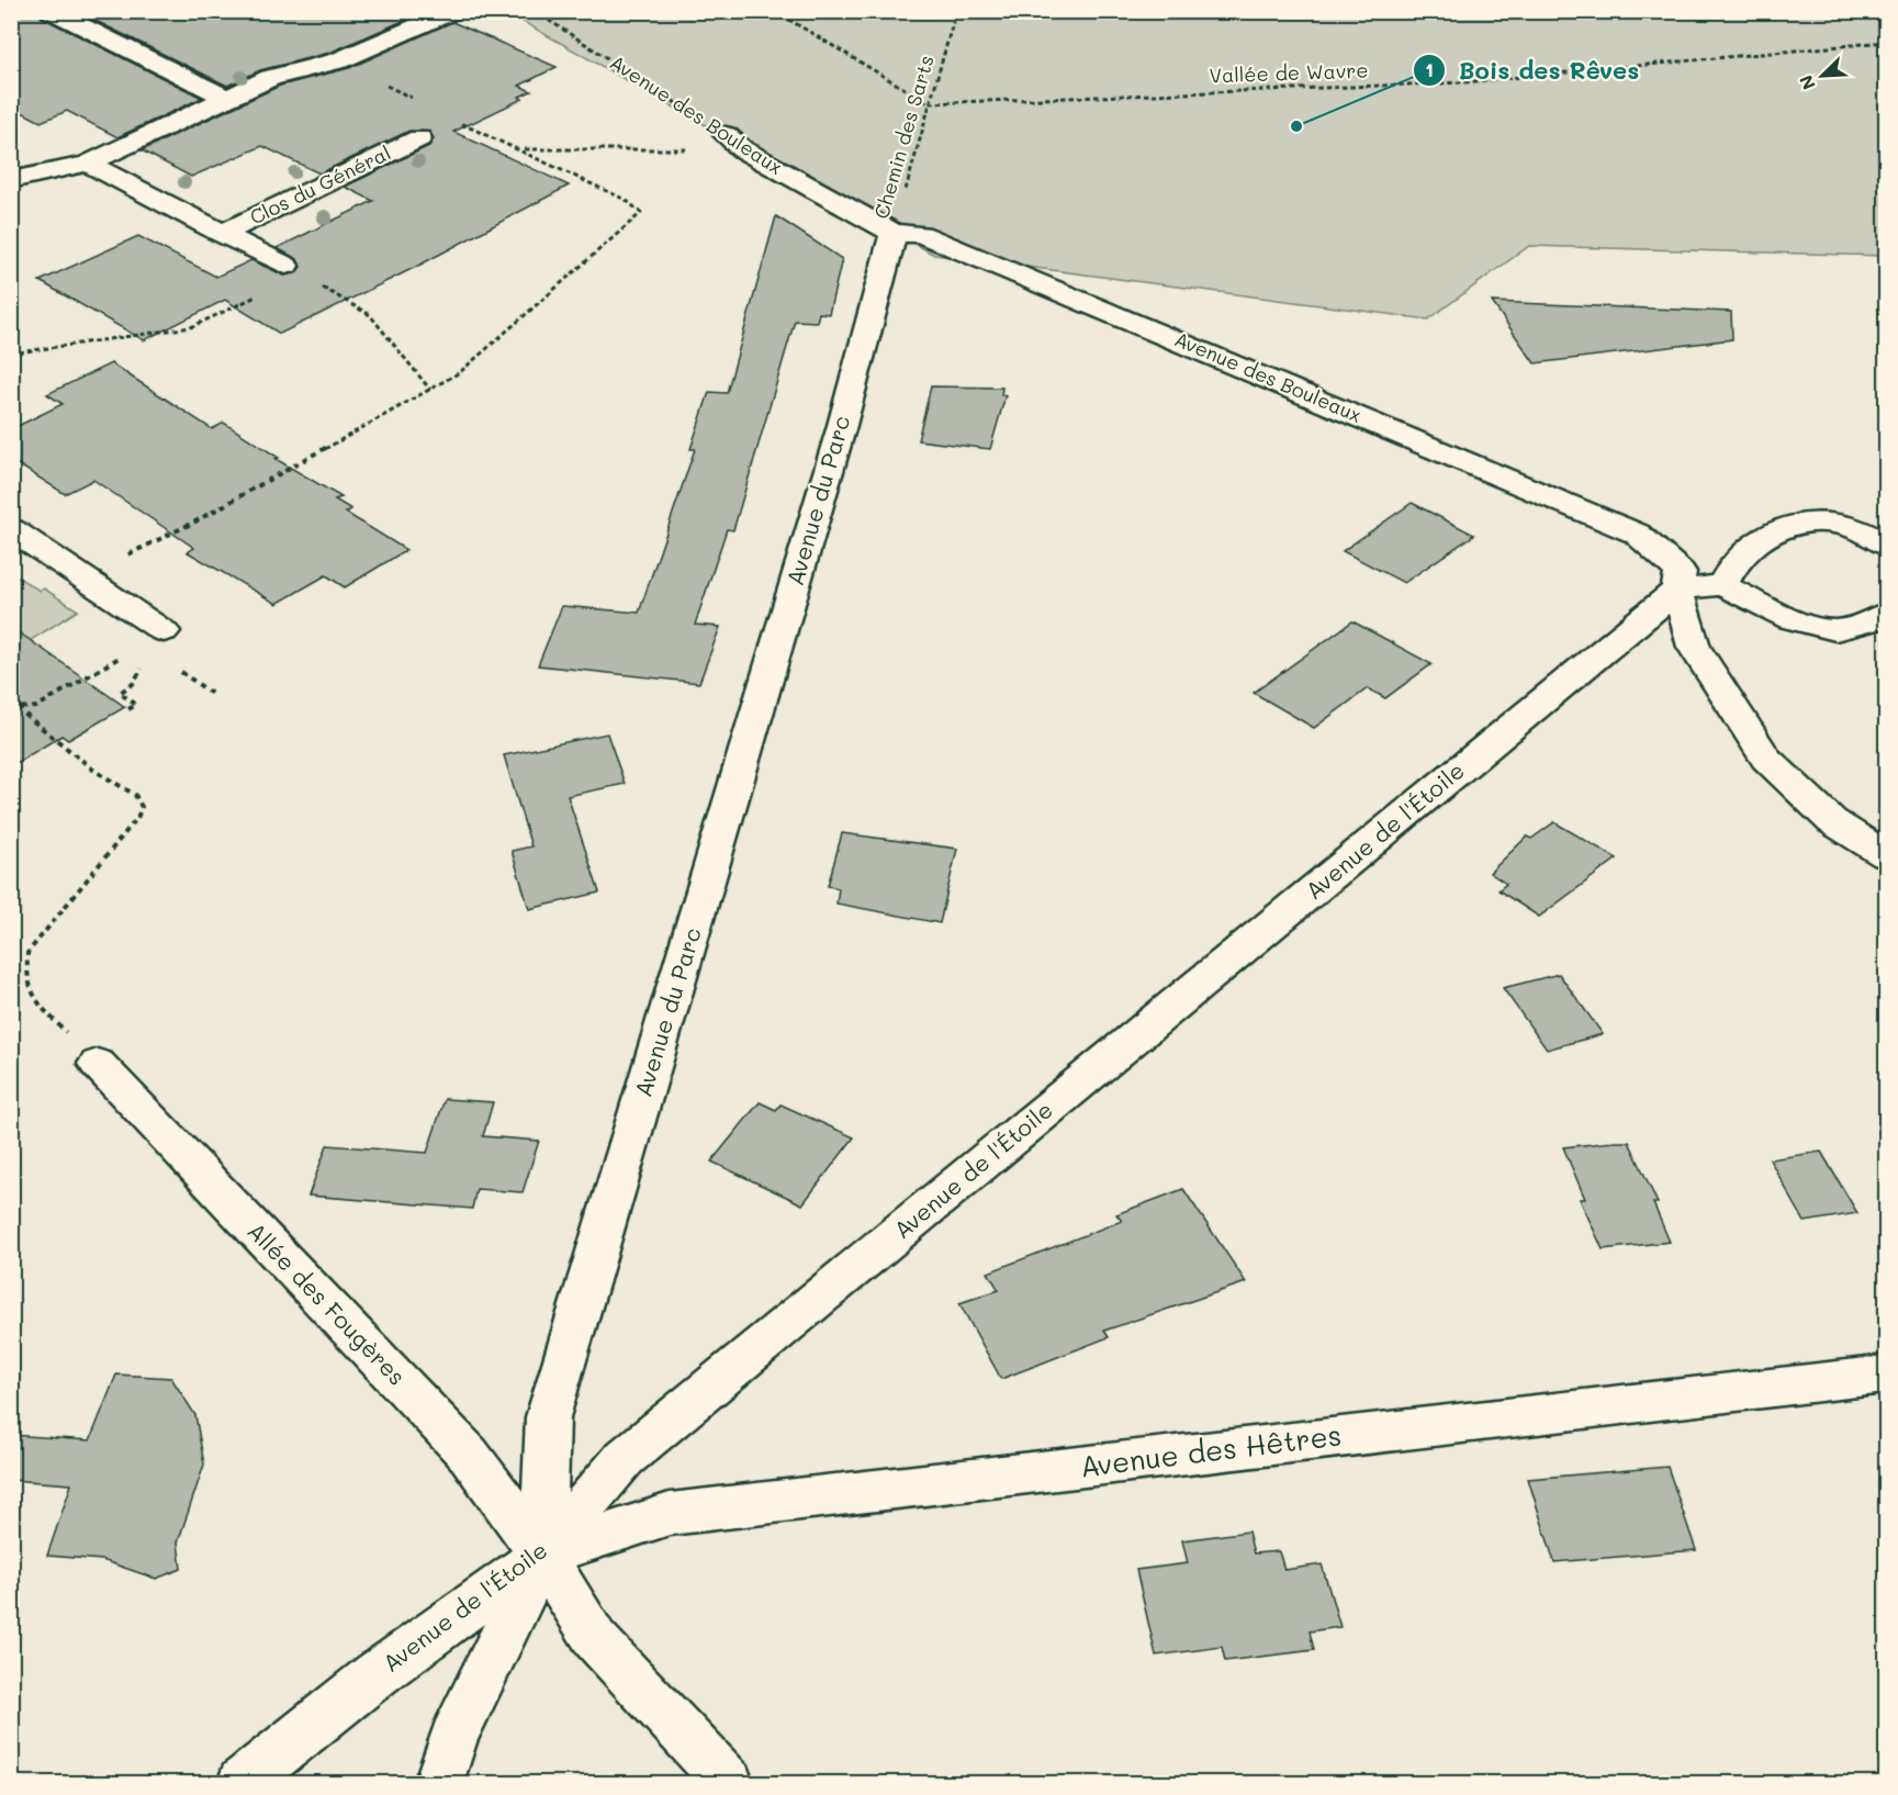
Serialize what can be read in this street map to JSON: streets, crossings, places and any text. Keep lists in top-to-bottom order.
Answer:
{
  "streets": {
    "street": [
      "Avenue des Bouleaux",
      "Clos du Général",
      "Avenue du Parc",
      "Avenue de l'Étoile",
      "Allée des Fougères",
      "Avenue des Hêtres"
    ],
    "path": ["Vallée de Wavre", "Chemin des Sarts"]
  },
  "crossings": [
    ["Vallée de Wavre", "Chemin des Sarts"],
    ["Avenue des Bouleaux", "Chemin des Sarts"],
    ["Avenue des Bouleaux", "Avenue du Parc"],
    ["Avenue des Bouleaux", "Avenue de l'Étoile"],
    ["Chemin des Sarts", "Avenue du Parc"],
    ["Avenue du Parc", "Avenue de l'Étoile"],
    ["Avenue du Parc", "Allée des Fougères"],
    ["Avenue du Parc", "Avenue des Hêtres"],
    ["Avenue de l'Étoile", "Allée des Fougères"],
    ["Avenue de l'Étoile", "Avenue des Hêtres"],
    ["Allée des Fougères", "Avenue des Hêtres"]
  ],
  "places": ["Bois des Rêves"],
  "north": "bottom left"
}
